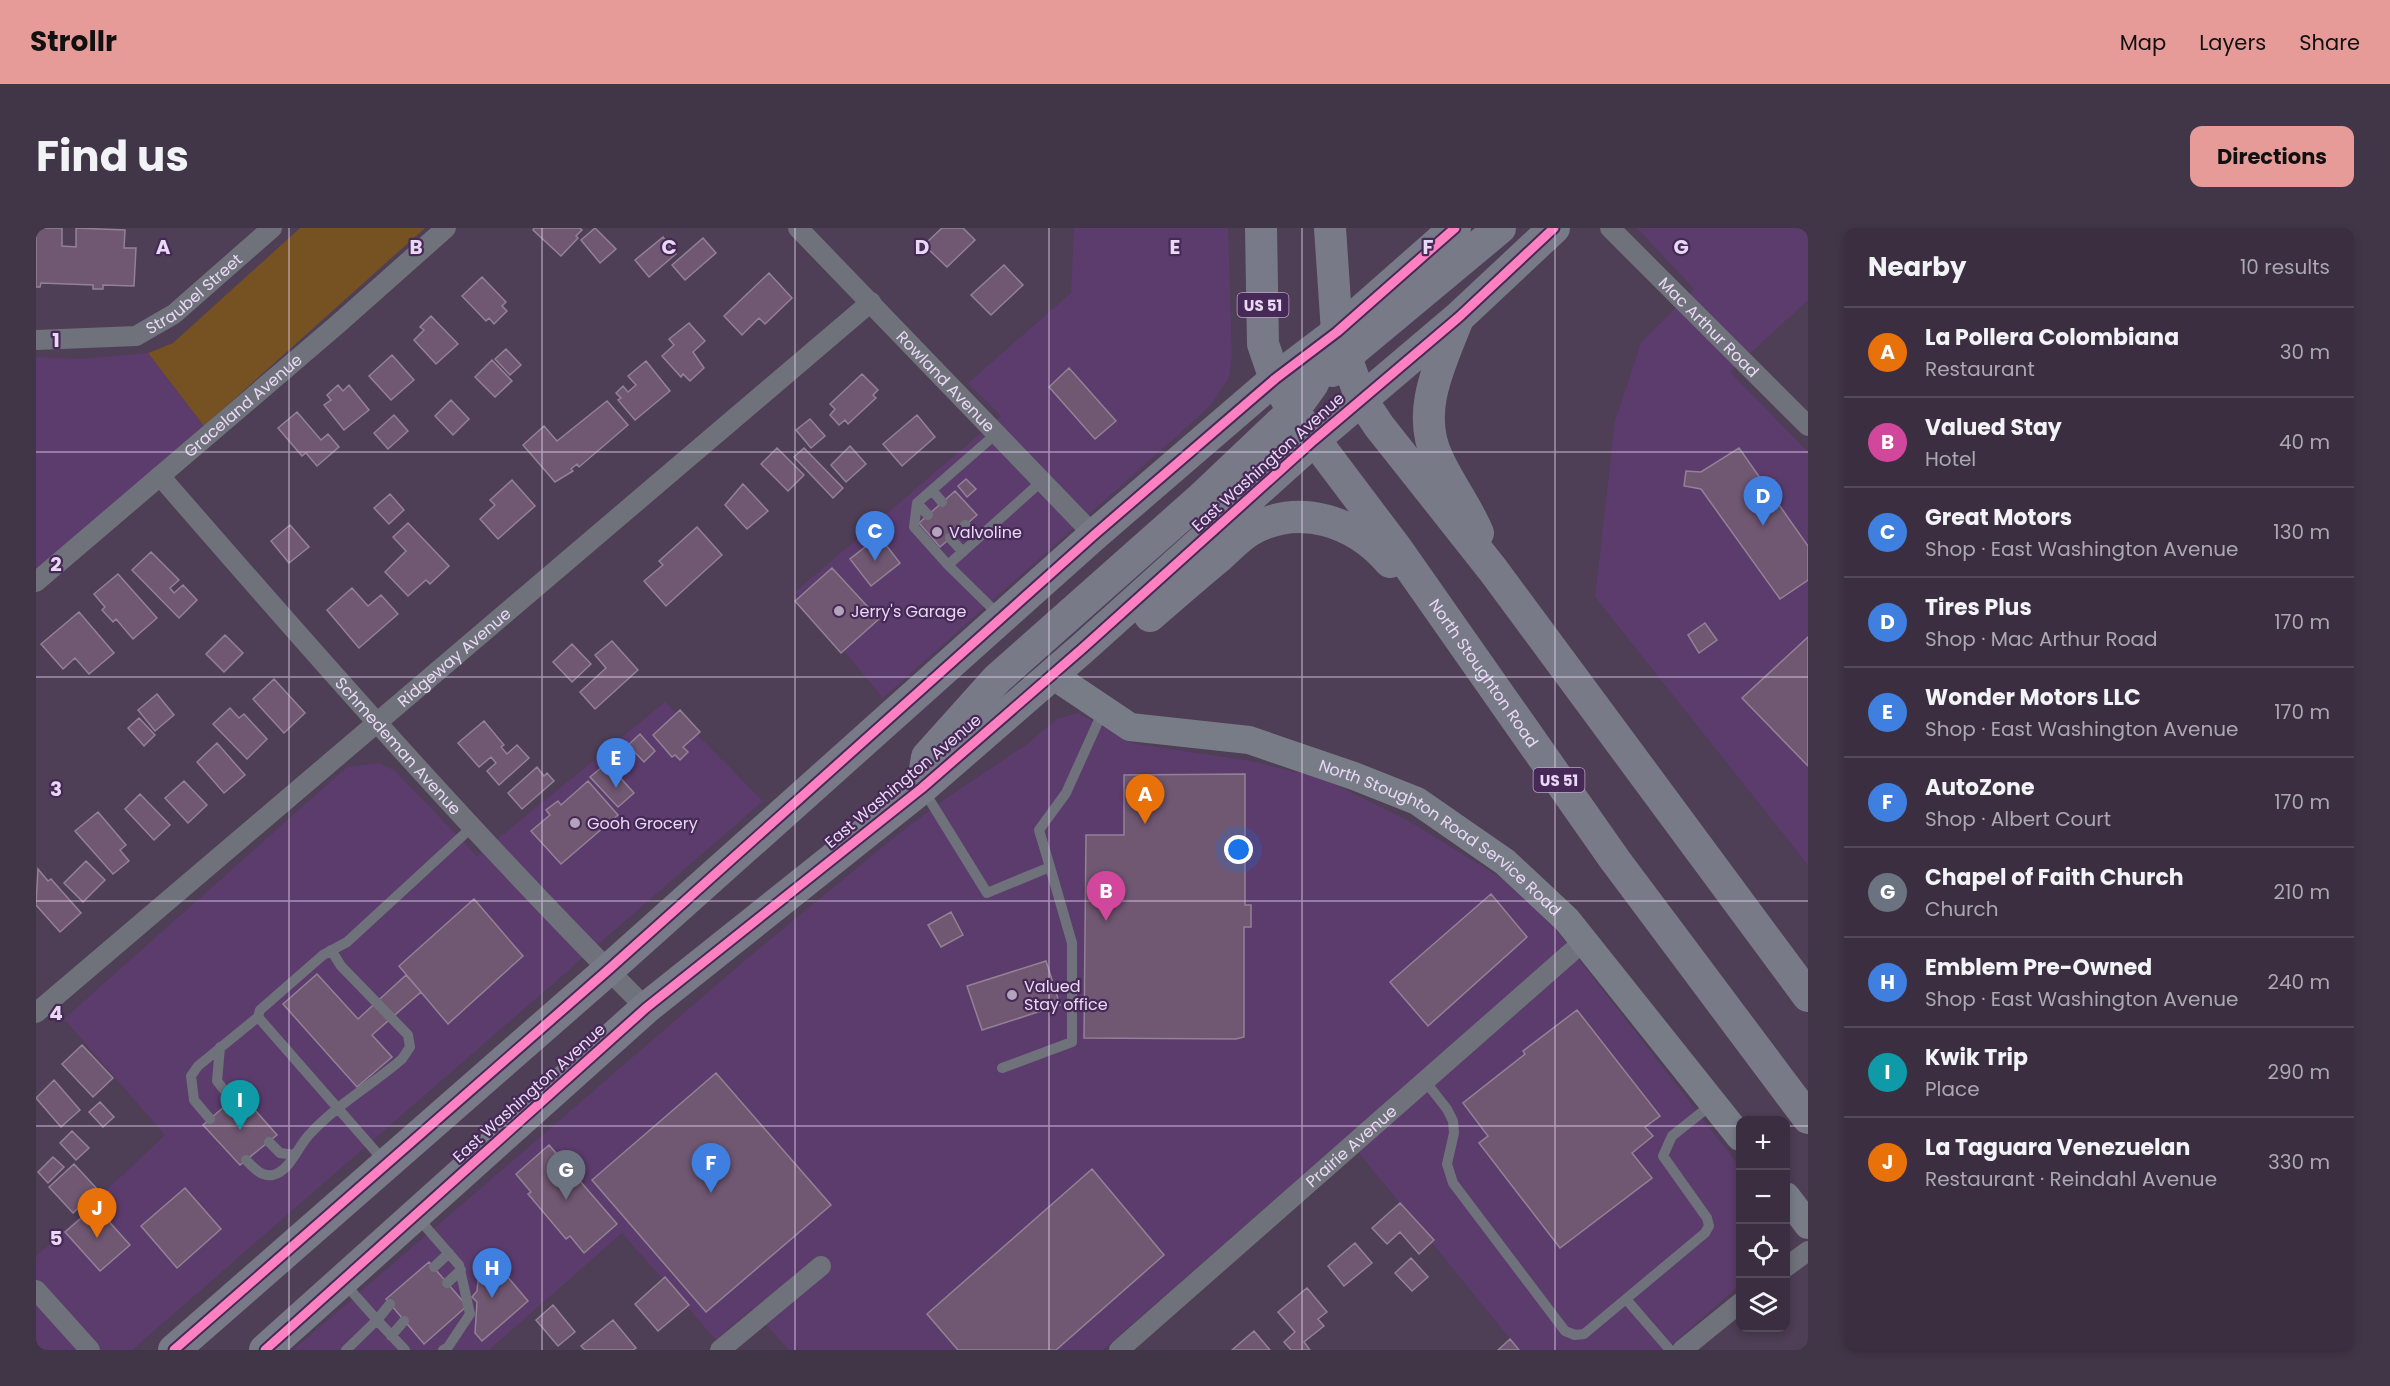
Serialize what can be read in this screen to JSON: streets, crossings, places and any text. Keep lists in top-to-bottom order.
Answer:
{
  "streets": {
    "main road": ["US 51", "East Washington Avenue", "North Stoughton Road"],
    "street": [
      "Straubel Street",
      "Mac Arthur Road",
      "Rowland Avenue",
      "Graceland Avenue",
      "Ridgeway Avenue",
      "Schmedeman Avenue",
      "North Stoughton Road Service Road",
      "Prairie Avenue"
    ]
  },
  "crossings": [
    ["Rowland Avenue", "Ridgeway Avenue"],
    ["Graceland Avenue", "Schmedeman Avenue"],
    ["East Washington Avenue", "North Stoughton Road"],
    ["East Washington Avenue", "Schmedeman Avenue"],
    ["East Washington Avenue", "North Stoughton Road Service Road"],
    ["Ridgeway Avenue", "Schmedeman Avenue"],
    ["North Stoughton Road Service Road", "Prairie Avenue"]
  ],
  "places": [
    "Valvoline",
    "Jerry's Garage",
    "Gooh Grocery",
    "Valued Stay office"
  ],
  "page": {
    "header": "Strollr",
    "nav": ["Map", "Layers", "Share"],
    "title": "Find us",
    "buttons": "Directions",
    "heading": ["Nearby", "10 results"],
    "list": [
      {
        "mark": "A",
        "name": "La Pollera Colombiana",
        "note": "Restaurant",
        "value": "30 m"
      },
      {
        "mark": "B",
        "name": "Valued Stay",
        "note": "Hotel",
        "value": "40 m"
      },
      {
        "mark": "C",
        "name": "Great Motors",
        "note": "Shop · East Washington Avenue",
        "value": "130 m"
      },
      {
        "mark": "D",
        "name": "Tires Plus",
        "note": "Shop · Mac Arthur Road",
        "value": "170 m"
      },
      {
        "mark": "E",
        "name": "Wonder Motors LLC",
        "note": "Shop · East Washington Avenue",
        "value": "170 m"
      },
      {
        "mark": "F",
        "name": "AutoZone",
        "note": "Shop · Albert Court",
        "value": "170 m"
      },
      {
        "mark": "G",
        "name": "Chapel of Faith Church",
        "note": "Church",
        "value": "210 m"
      },
      {
        "mark": "H",
        "name": "Emblem Pre-Owned",
        "note": "Shop · East Washington Avenue",
        "value": "240 m"
      },
      {
        "mark": "I",
        "name": "Kwik Trip",
        "note": "Place",
        "value": "290 m"
      },
      {
        "mark": "J",
        "name": "La Taguara Venezuelan",
        "note": "Restaurant · Reindahl Avenue",
        "value": "330 m"
      }
    ],
    "pins": [
      "D",
      "C",
      "E",
      "A",
      "B",
      "I",
      "F",
      "G",
      "J",
      "H"
    ],
    "map_buttons": ["+", "−"]
  },
  "grid": {
    "columns": [
      "A",
      "B",
      "C",
      "D",
      "E",
      "F",
      "G"
    ],
    "rows": [
      "1",
      "2",
      "3",
      "4",
      "5"
    ]
  }
}
